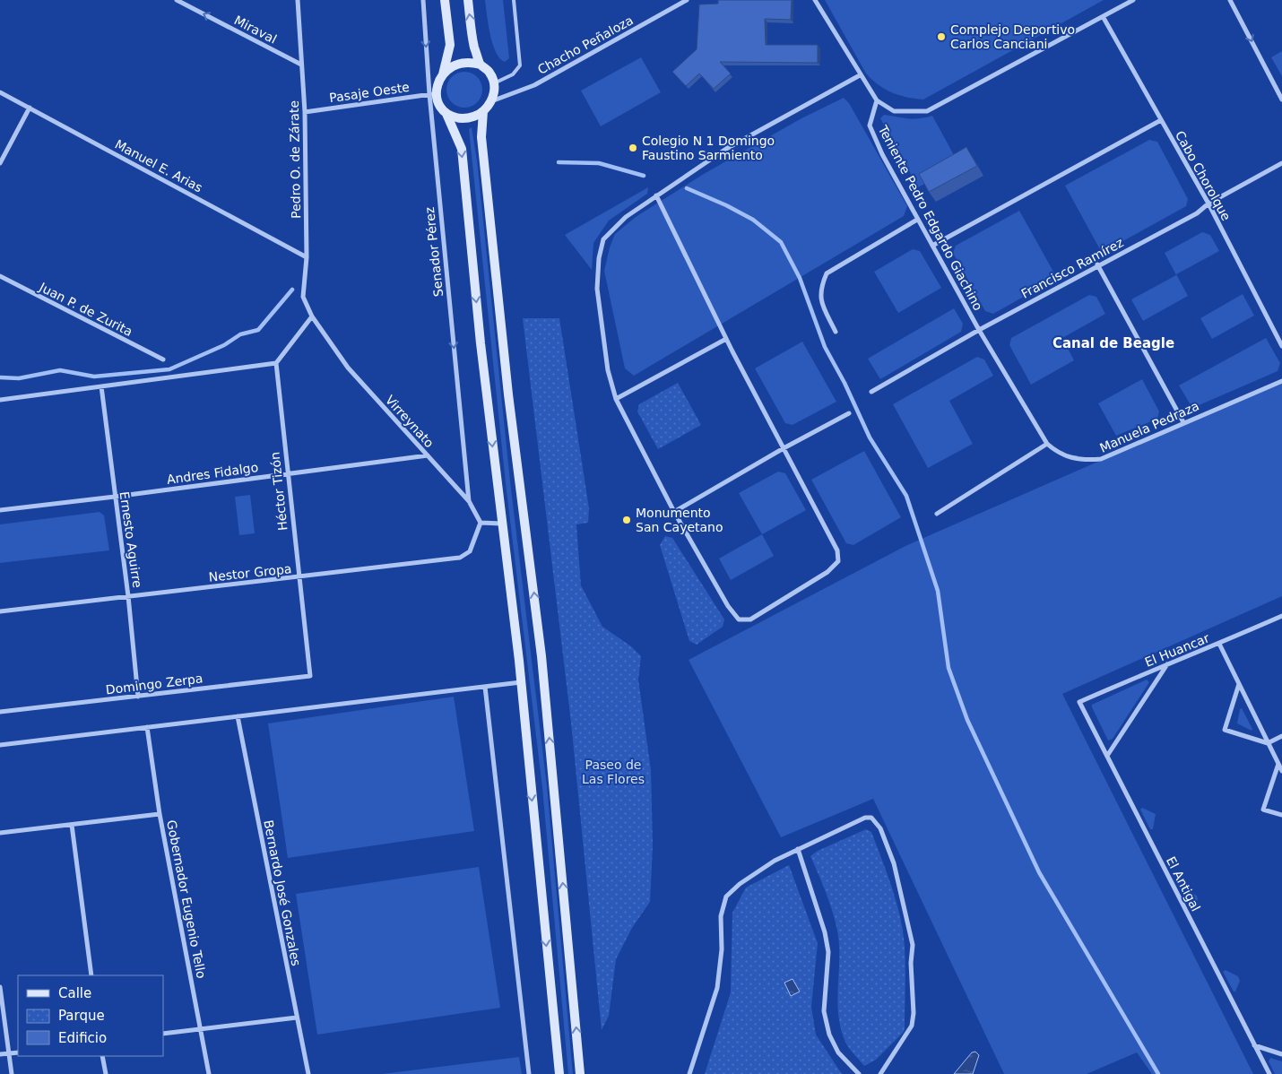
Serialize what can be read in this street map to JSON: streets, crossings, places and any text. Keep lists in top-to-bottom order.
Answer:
{
  "streets": {
    "street": [
      "Miraval",
      "Chacho Peñaloza",
      "Pasaje Oeste",
      "Pedro O. de Zárate",
      "Manuel E. Arias",
      "Cabo Chorolque",
      "Teniente Pedro Edgardo Giachino",
      "Senador Pérez",
      "Francisco Ramírez",
      "Juan P. de Zurita",
      "Virreynato",
      "Manuela Pedraza",
      "Andres Fidalgo",
      "Héctor Tizón",
      "Ernesto Aguirre",
      "Nestor Gropa",
      "El Huancar",
      "Domingo Zerpa",
      "El Antigal",
      "Bernardo José Gonzales",
      "Gobernador Eugenio Tello"
    ]
  },
  "crossings": [
    ["Miraval", "Pedro O. de Zárate"],
    ["Chacho Peñaloza", "Pasaje Oeste"],
    ["Chacho Peñaloza", "Senador Pérez"],
    ["Pasaje Oeste", "Pedro O. de Zárate"],
    ["Pasaje Oeste", "Senador Pérez"],
    ["Pedro O. de Zárate", "Manuel E. Arias"],
    ["Pedro O. de Zárate", "Virreynato"],
    ["Cabo Chorolque", "Francisco Ramírez"],
    ["Teniente Pedro Edgardo Giachino", "Francisco Ramírez"],
    ["Teniente Pedro Edgardo Giachino", "Manuela Pedraza"],
    ["Senador Pérez", "Virreynato"],
    ["Virreynato", "Andres Fidalgo"],
    ["Virreynato", "Nestor Gropa"],
    ["Andres Fidalgo", "Héctor Tizón"],
    ["Andres Fidalgo", "Ernesto Aguirre"],
    ["Héctor Tizón", "Nestor Gropa"],
    ["Héctor Tizón", "Domingo Zerpa"],
    ["Ernesto Aguirre", "Nestor Gropa"],
    ["Ernesto Aguirre", "Domingo Zerpa"],
    ["El Huancar", "El Antigal"]
  ],
  "one_way": ["Miraval", "Senador Pérez"],
  "districts": ["Canal de Beagle"],
  "parks": ["Paseo de Las Flores"],
  "places": ["Complejo Deportivo Carlos Canciani", "Colegio N 1 Domingo Faustino Sarmiento", "Monumento San Cayetano"],
  "legend": ["Calle", "Parque", "Edificio"]
}
